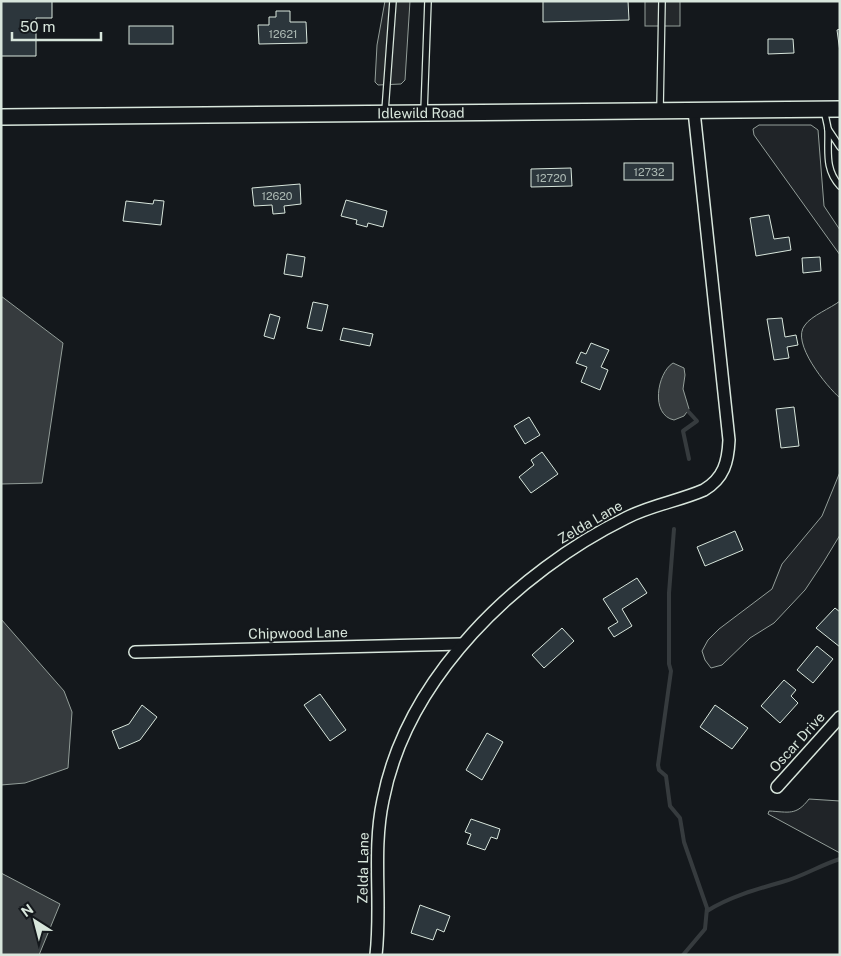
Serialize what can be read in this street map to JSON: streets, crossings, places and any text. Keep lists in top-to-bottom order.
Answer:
{
  "streets": {
    "main road": ["Idlewild Road"],
    "street": ["Zelda Lane", "Chipwood Lane", "Oscar Drive"]
  },
  "crossings": [
    ["Idlewild Road", "Zelda Lane"],
    ["Zelda Lane", "Chipwood Lane"]
  ],
  "house_numbers": [
    "12621",
    "12732",
    "12720",
    "12620"
  ],
  "scale_bar": "50 m",
  "north": "top left"
}
